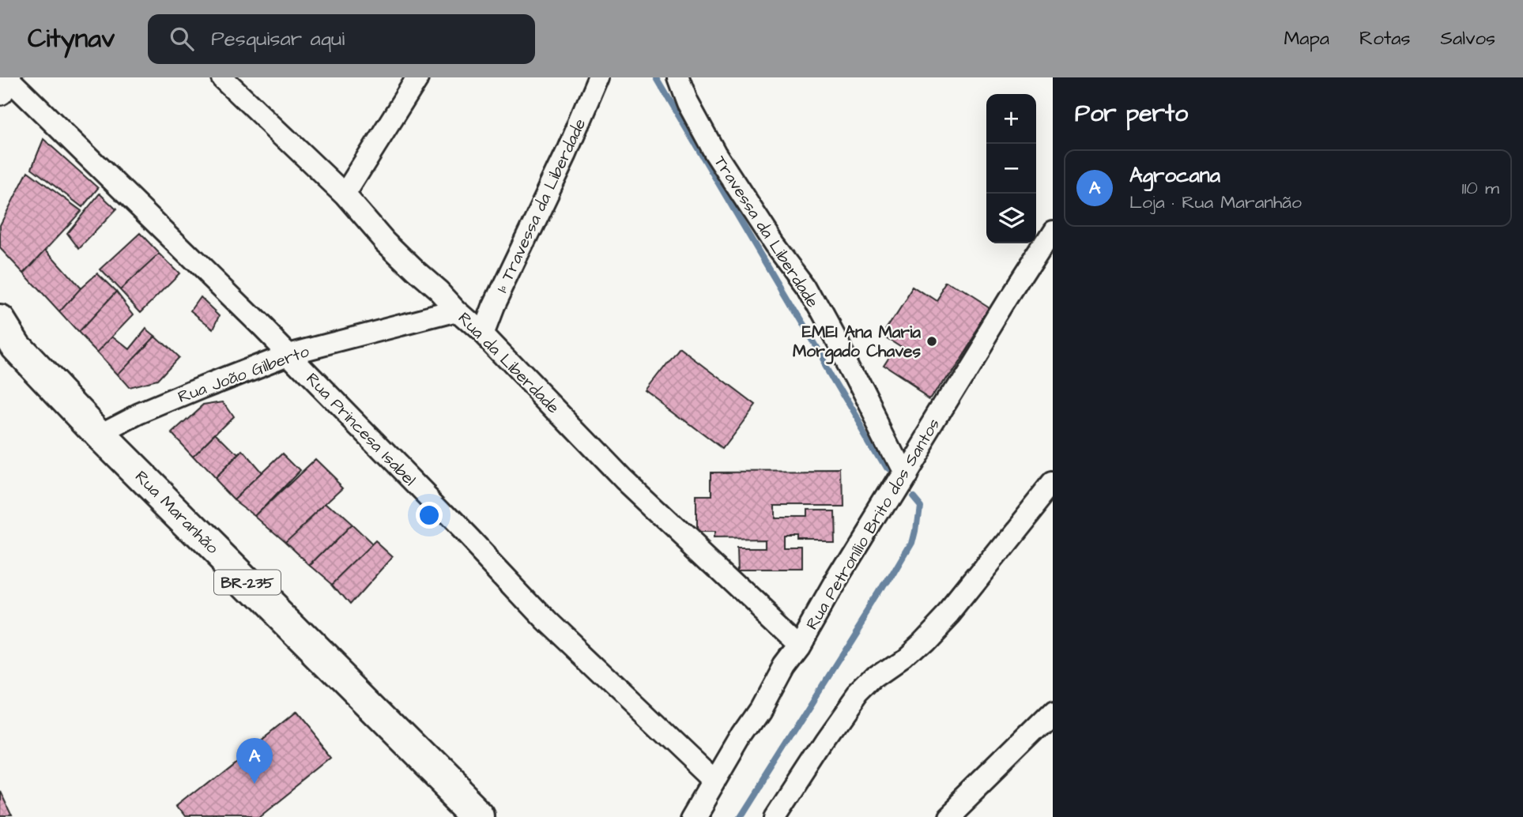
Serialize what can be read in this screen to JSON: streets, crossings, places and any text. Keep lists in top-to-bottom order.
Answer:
{
  "streets": {
    "highway": ["Rua Maranhão", "BR-235"],
    "street": [
      "1ª Travessa da Liberdade",
      "Travessa da Liberdade",
      "Rua da Liberdade",
      "Rua João Gilberto",
      "Rua Princesa Isabel",
      "Rua Petronílio Brito dos Santos"
    ]
  },
  "crossings": [
    ["1ª Travessa da Liberdade", "Rua da Liberdade"],
    ["Travessa da Liberdade", "Rua Petronílio Brito dos Santos"],
    ["Rua da Liberdade", "Rua João Gilberto"],
    ["Rua da Liberdade", "Rua Petronílio Brito dos Santos"],
    ["Rua João Gilberto", "Rua Princesa Isabel"],
    ["Rua João Gilberto", "Rua Maranhão"],
    ["Rua Princesa Isabel", "Rua Petronílio Brito dos Santos"],
    ["Rua Maranhão", "BR-235"]
  ],
  "places": ["EMEI Ana Maria Morgado Chaves"],
  "page": {
    "header": "Citynav",
    "search": "Pesquisar aqui",
    "nav": ["Mapa", "Rotas", "Salvos"],
    "heading": "Por perto",
    "map_buttons": ["+", "−"],
    "list": [
      {
        "mark": "A",
        "name": "Agrocana",
        "note": "Loja · Rua Maranhão",
        "value": "110 m"
      }
    ],
    "pins": "A"
  }
}
